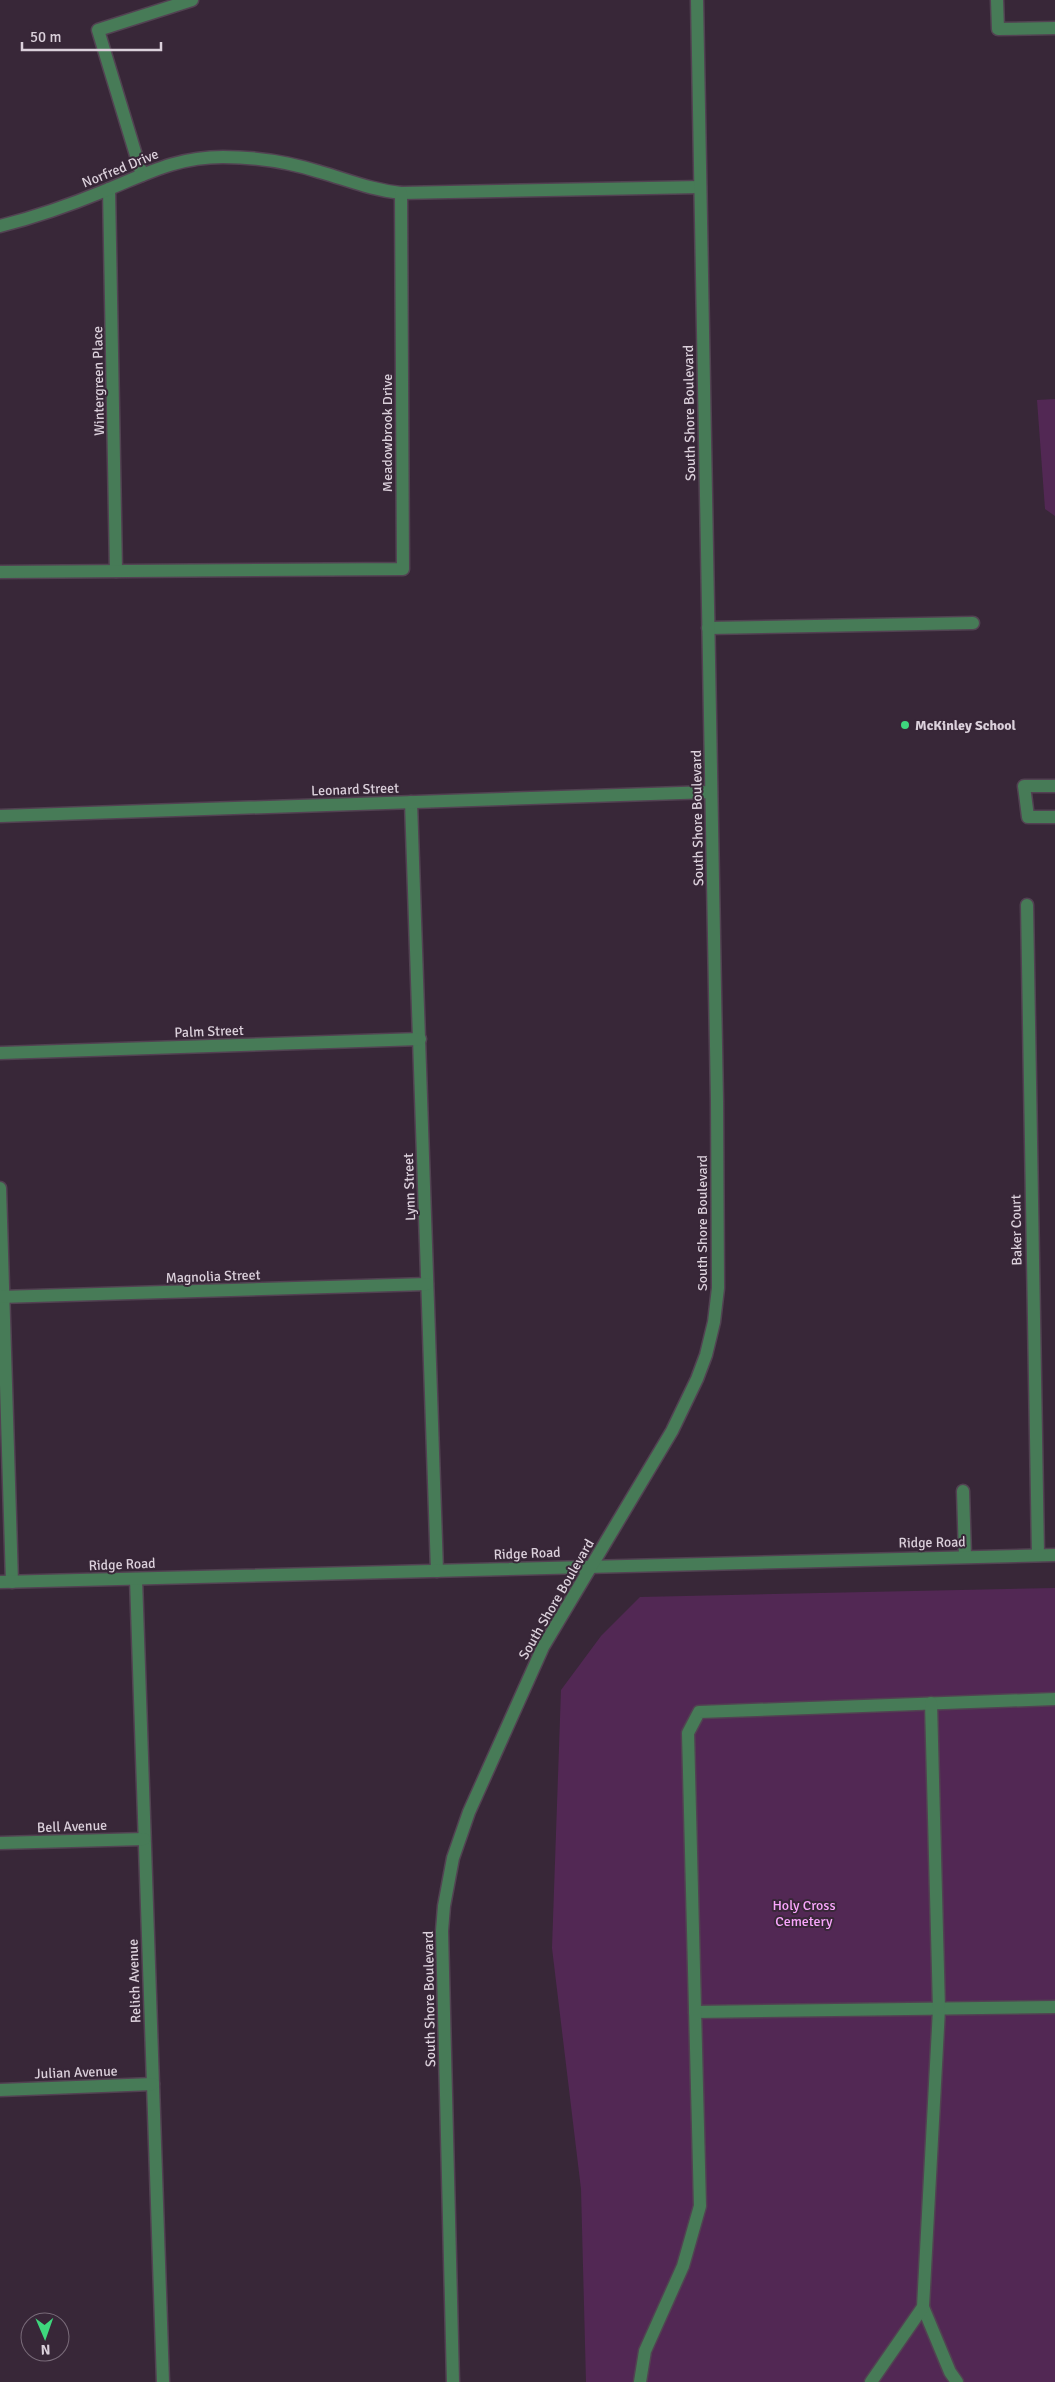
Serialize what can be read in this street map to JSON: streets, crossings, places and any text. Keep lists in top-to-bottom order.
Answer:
{
  "streets": {
    "street": [
      "Norfred Drive",
      "Wintergreen Place",
      "South Shore Boulevard",
      "Meadowbrook Drive",
      "Leonard Street",
      "Palm Street",
      "Lynn Street",
      "Baker Court",
      "Magnolia Street",
      "Ridge Road",
      "Bell Avenue",
      "Relich Avenue",
      "Julian Avenue"
    ]
  },
  "crossings": [
    ["Norfred Drive", "Wintergreen Place"],
    ["Norfred Drive", "Meadowbrook Drive"],
    ["Wintergreen Place", "Meadowbrook Drive"],
    ["South Shore Boulevard", "Leonard Street"],
    ["South Shore Boulevard", "Ridge Road"],
    ["Leonard Street", "Lynn Street"],
    ["Palm Street", "Lynn Street"],
    ["Lynn Street", "Magnolia Street"],
    ["Lynn Street", "Ridge Road"],
    ["Baker Court", "Ridge Road"],
    ["Ridge Road", "Relich Avenue"],
    ["Bell Avenue", "Relich Avenue"],
    ["Relich Avenue", "Julian Avenue"]
  ],
  "parks": ["Holy Cross Cemetery"],
  "places": ["McKinley School"],
  "scale_bar": "50 m",
  "north": "bottom"
}
